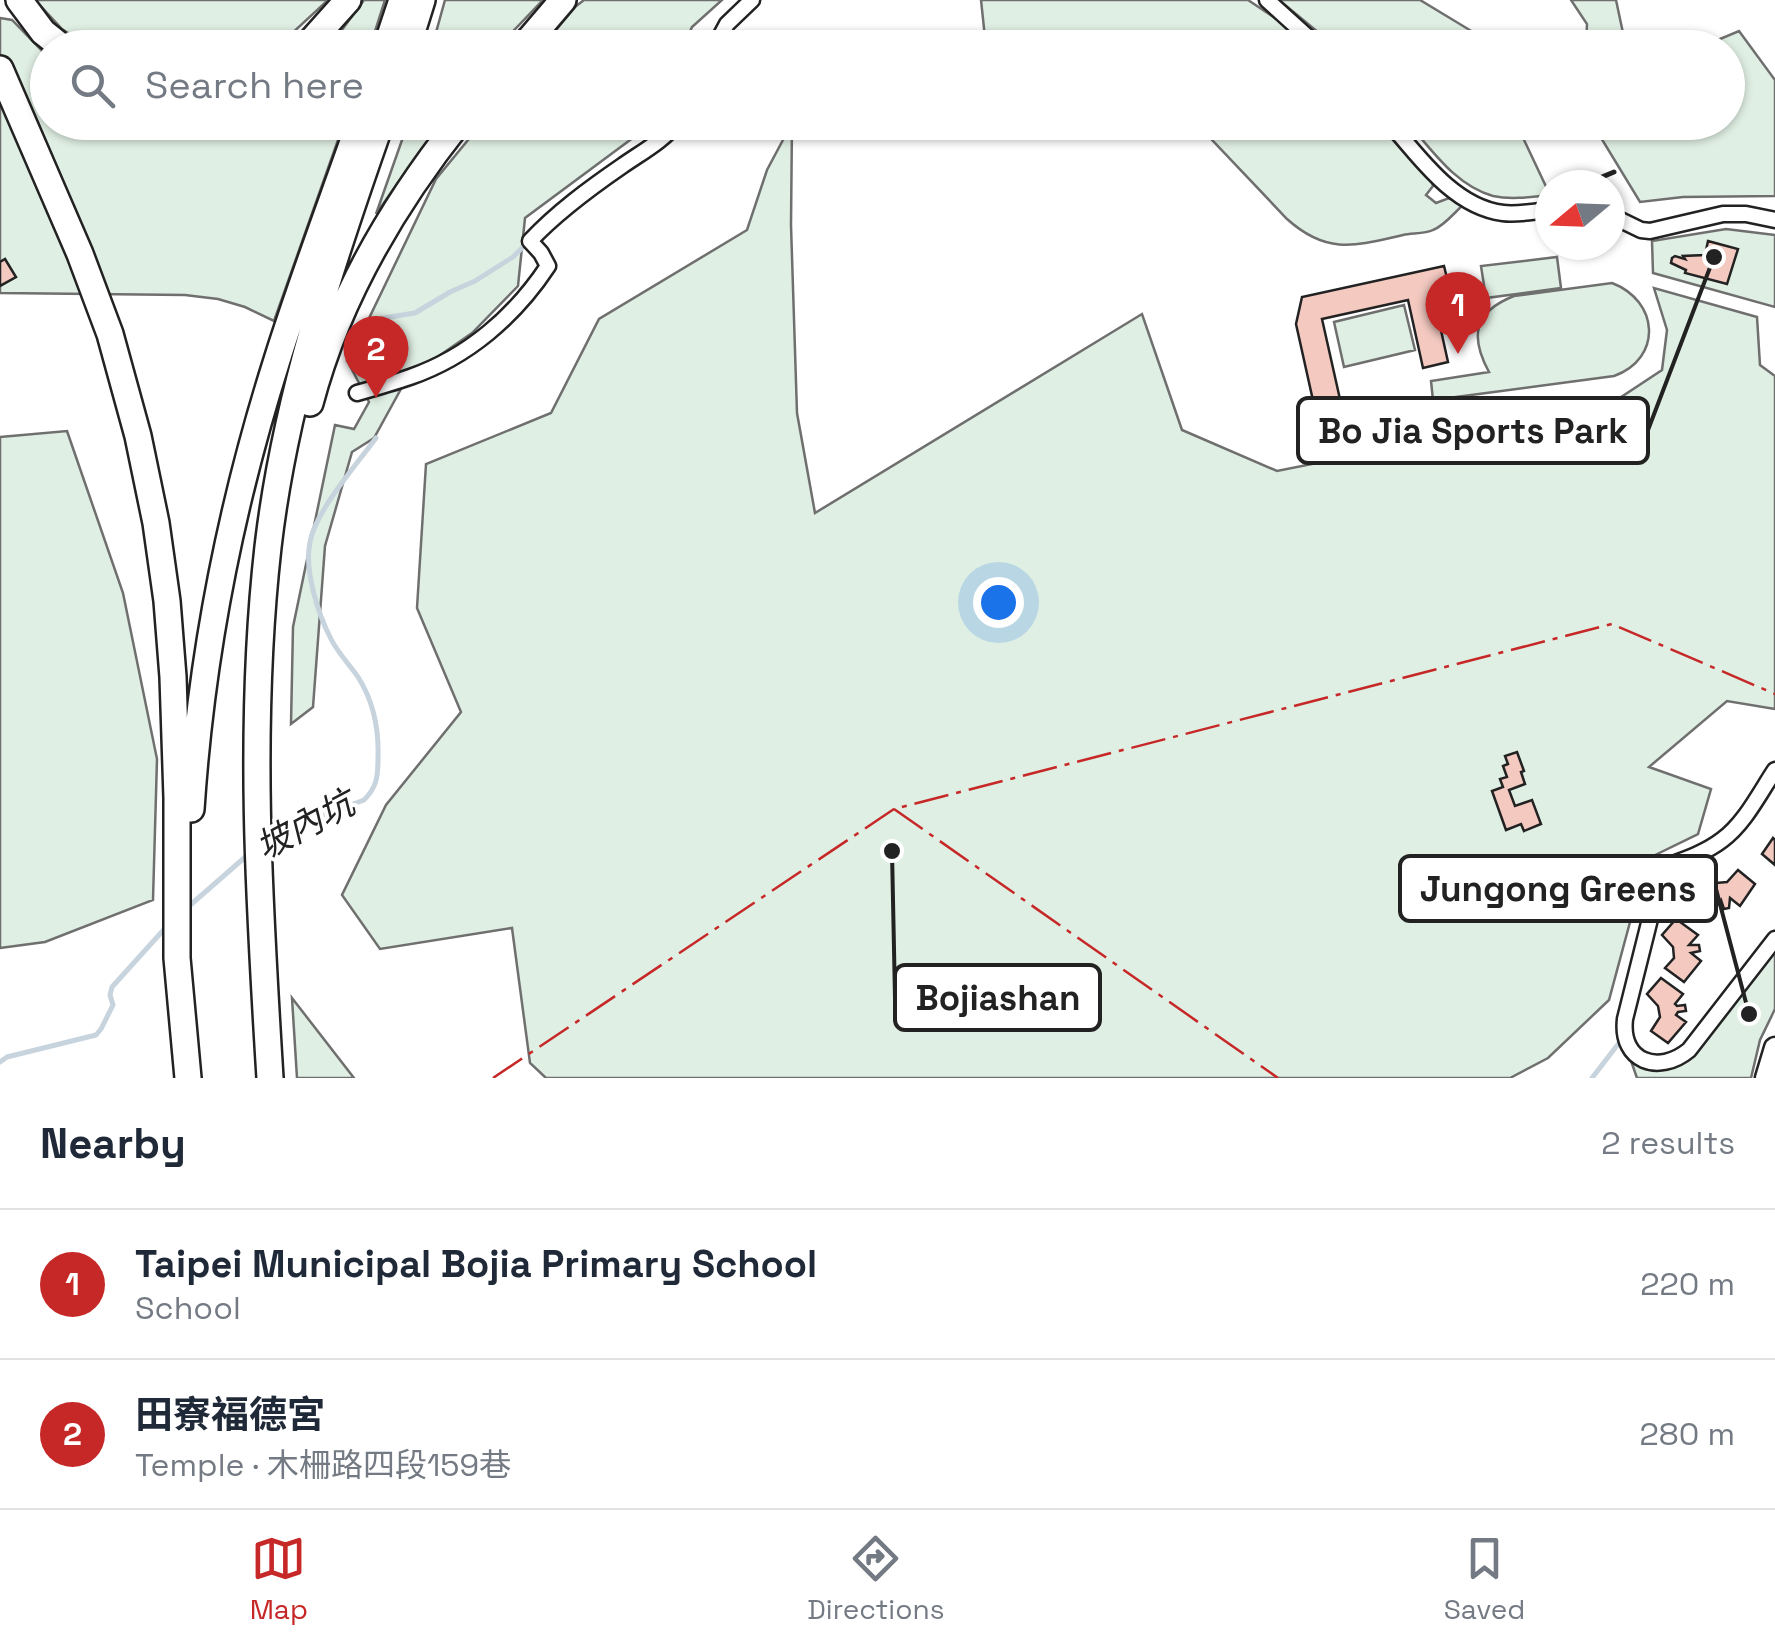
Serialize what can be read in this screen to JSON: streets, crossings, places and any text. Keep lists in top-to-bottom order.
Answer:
{
  "water": ["坡內坑"],
  "places": ["Bo Jia Sports Park", "Bojiashan", "Jungong Greens"],
  "north": "left",
  "page": {
    "search": "Search here",
    "pins": ["1", "2"],
    "heading": ["Nearby", "2 results"],
    "list": [
      {
        "mark": "1",
        "name": "Taipei Municipal Bojia Primary School",
        "note": "School",
        "value": "220 m"
      },
      {
        "mark": "2",
        "name": "田寮福德宮",
        "note": "Temple · 木柵路四段159巷",
        "value": "280 m"
      }
    ],
    "nav": ["Map", "Directions", "Saved"]
  }
}
